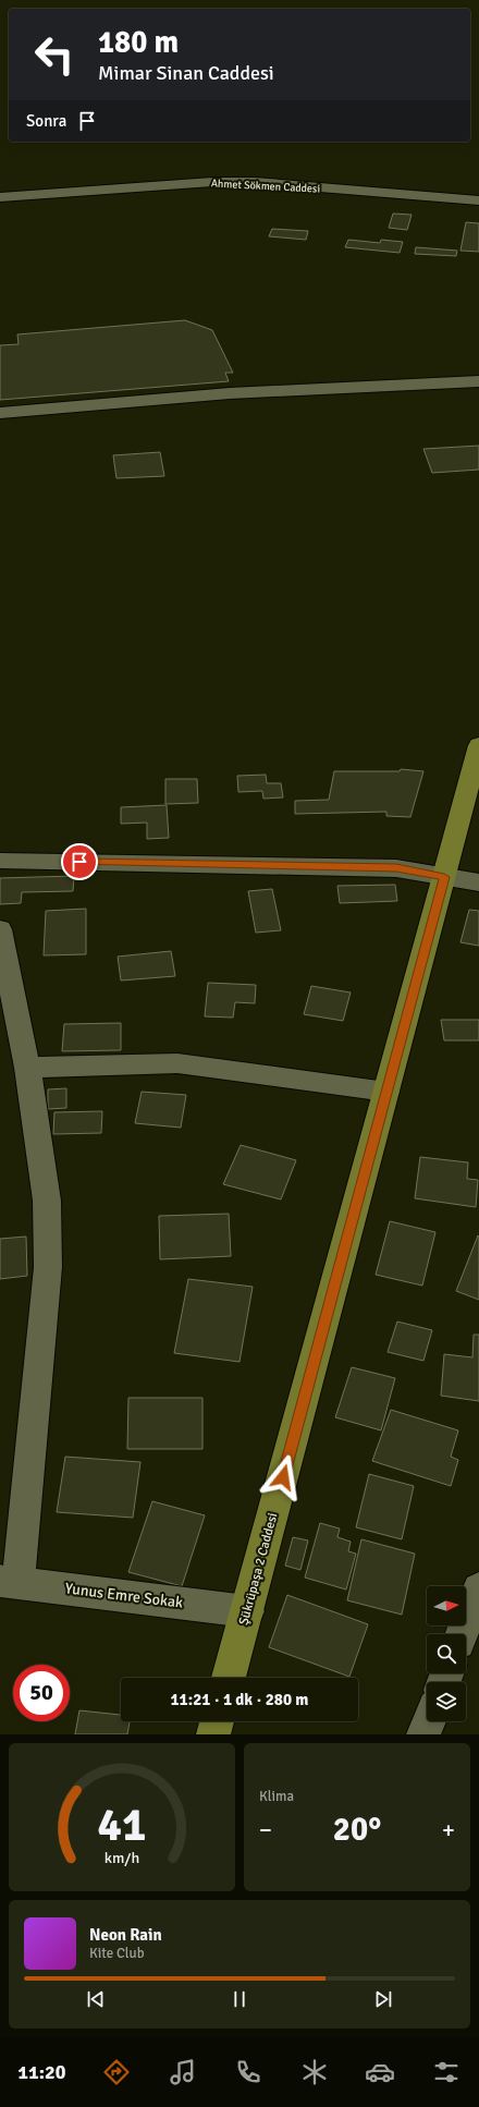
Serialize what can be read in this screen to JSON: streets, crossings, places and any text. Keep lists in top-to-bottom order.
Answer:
{
  "streets": {
    "main road": ["Şükrüpaşa 2 Caddesi"],
    "street": ["Ahmet Sökmen Caddesi", "Yunus Emre Sokak"]
  },
  "crossings": [
    ["Şükrüpaşa 2 Caddesi", "Yunus Emre Sokak"]
  ],
  "north": "right",
  "page": {
    "turn": ["180 m", "Mimar Sinan Caddesi"],
    "then": "Sonra",
    "limit": "50",
    "trip": "11:21 · 1 dk · 280 m",
    "tile": "Klima",
    "heat": ["−", "20°", "+"],
    "song": ["Neon Rain", "Kite Club"],
    "tabs": "11:20",
    "gauge": ["41", "km/h"]
  }
}
